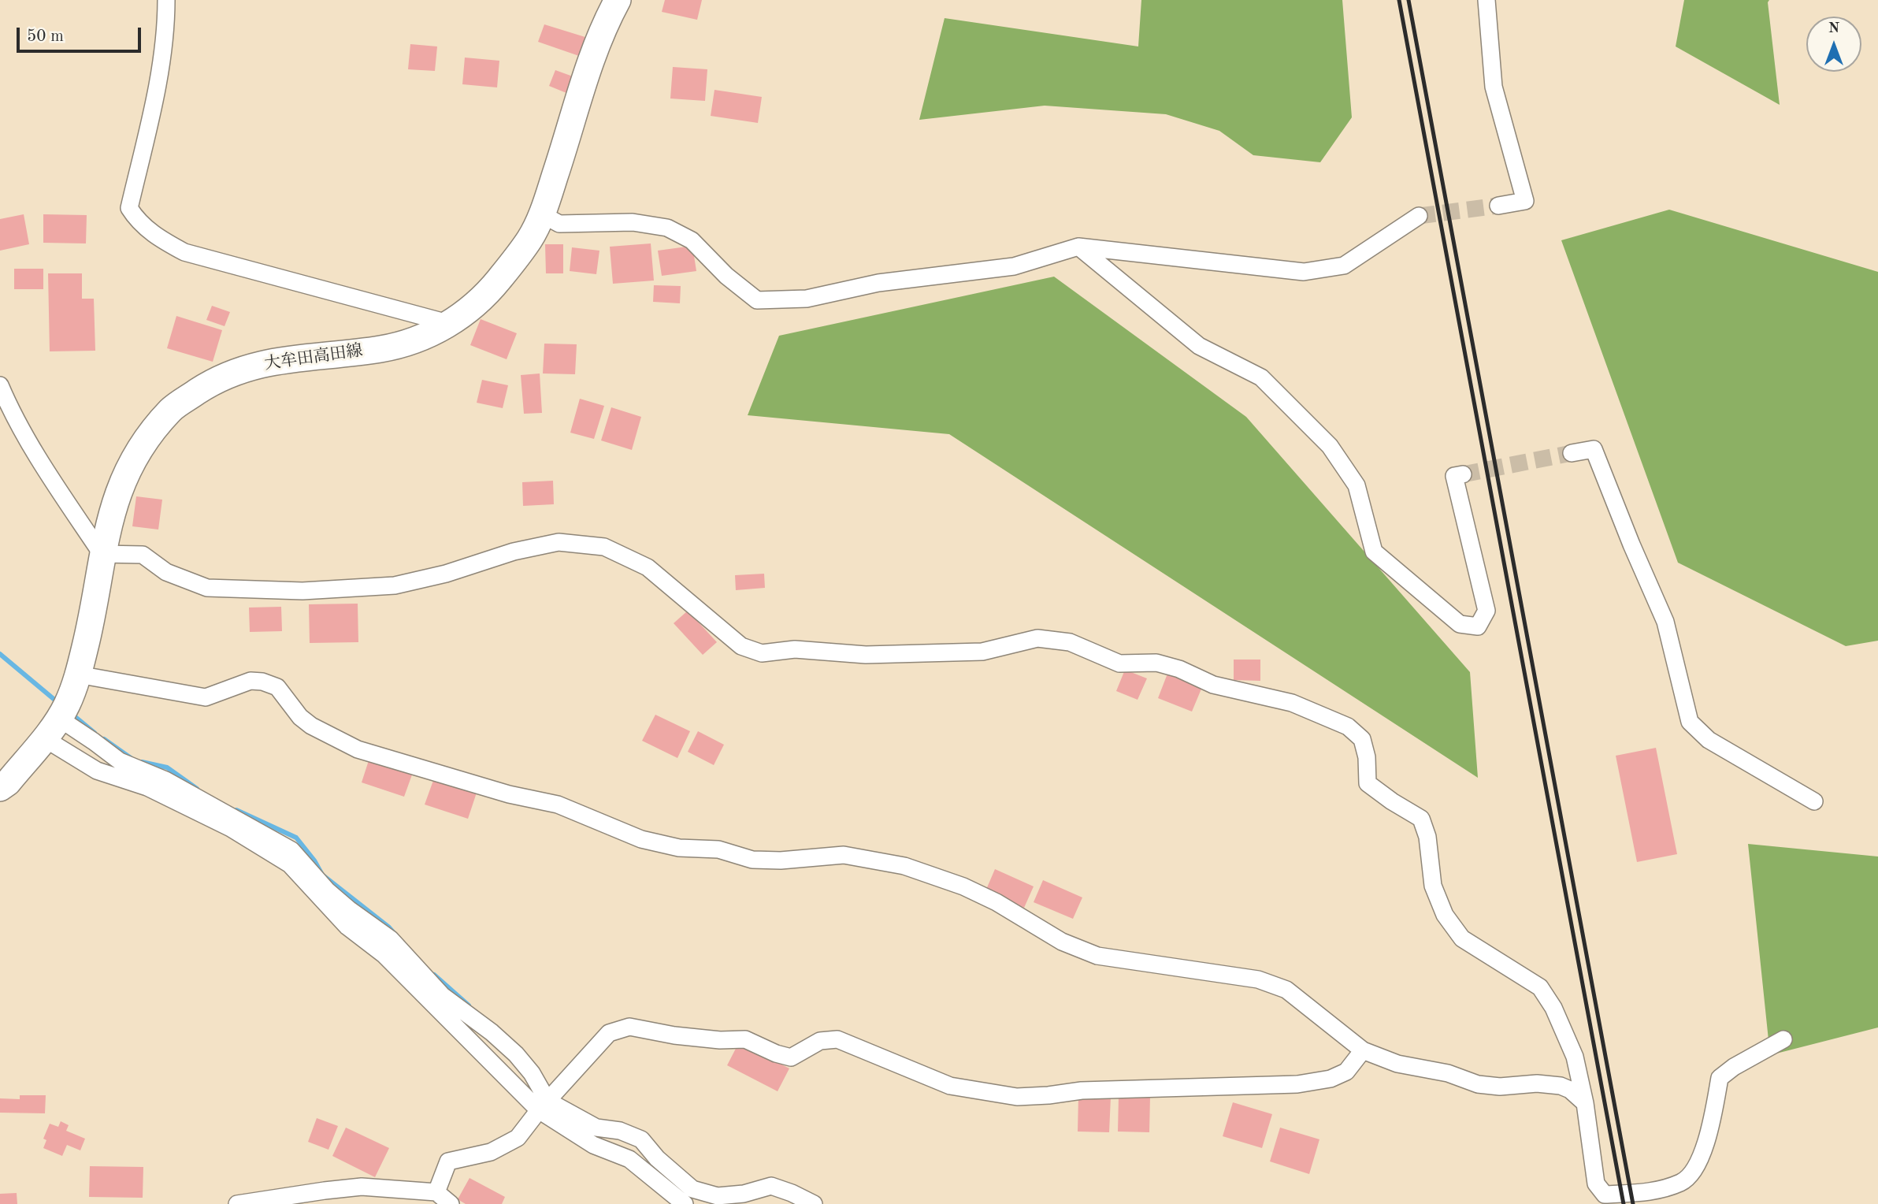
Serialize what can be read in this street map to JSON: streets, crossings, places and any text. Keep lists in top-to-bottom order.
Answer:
{
  "streets": {
    "main road": ["大牟田高田線"]
  },
  "scale_bar": "50 m",
  "north": "top"
}
